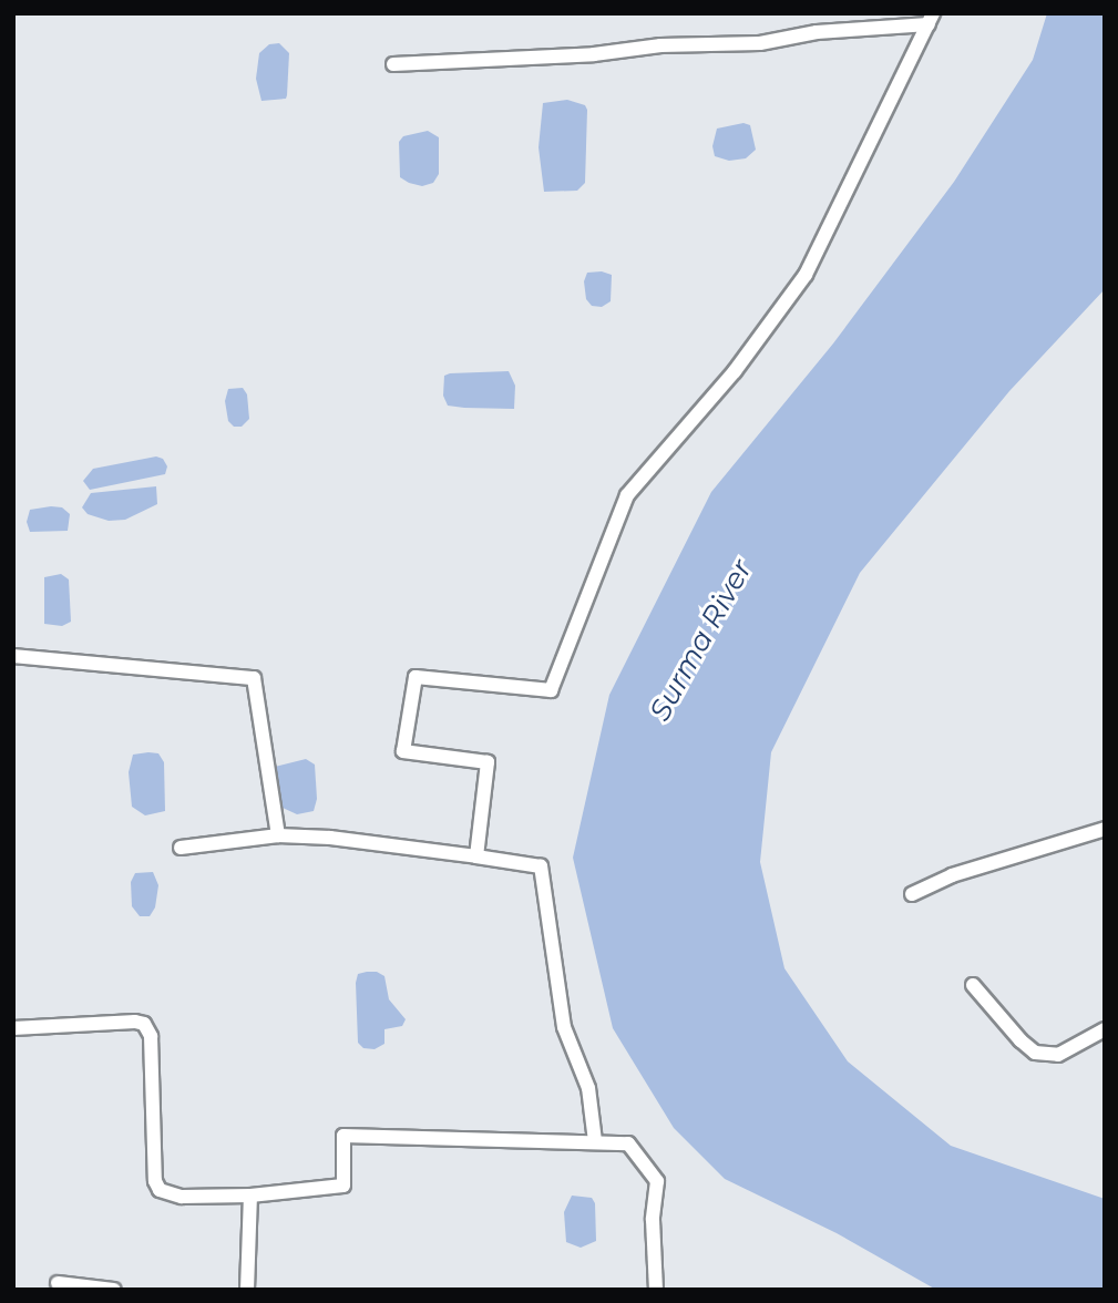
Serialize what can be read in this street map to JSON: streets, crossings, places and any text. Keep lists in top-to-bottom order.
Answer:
{
  "water": ["Surma River"]
}
